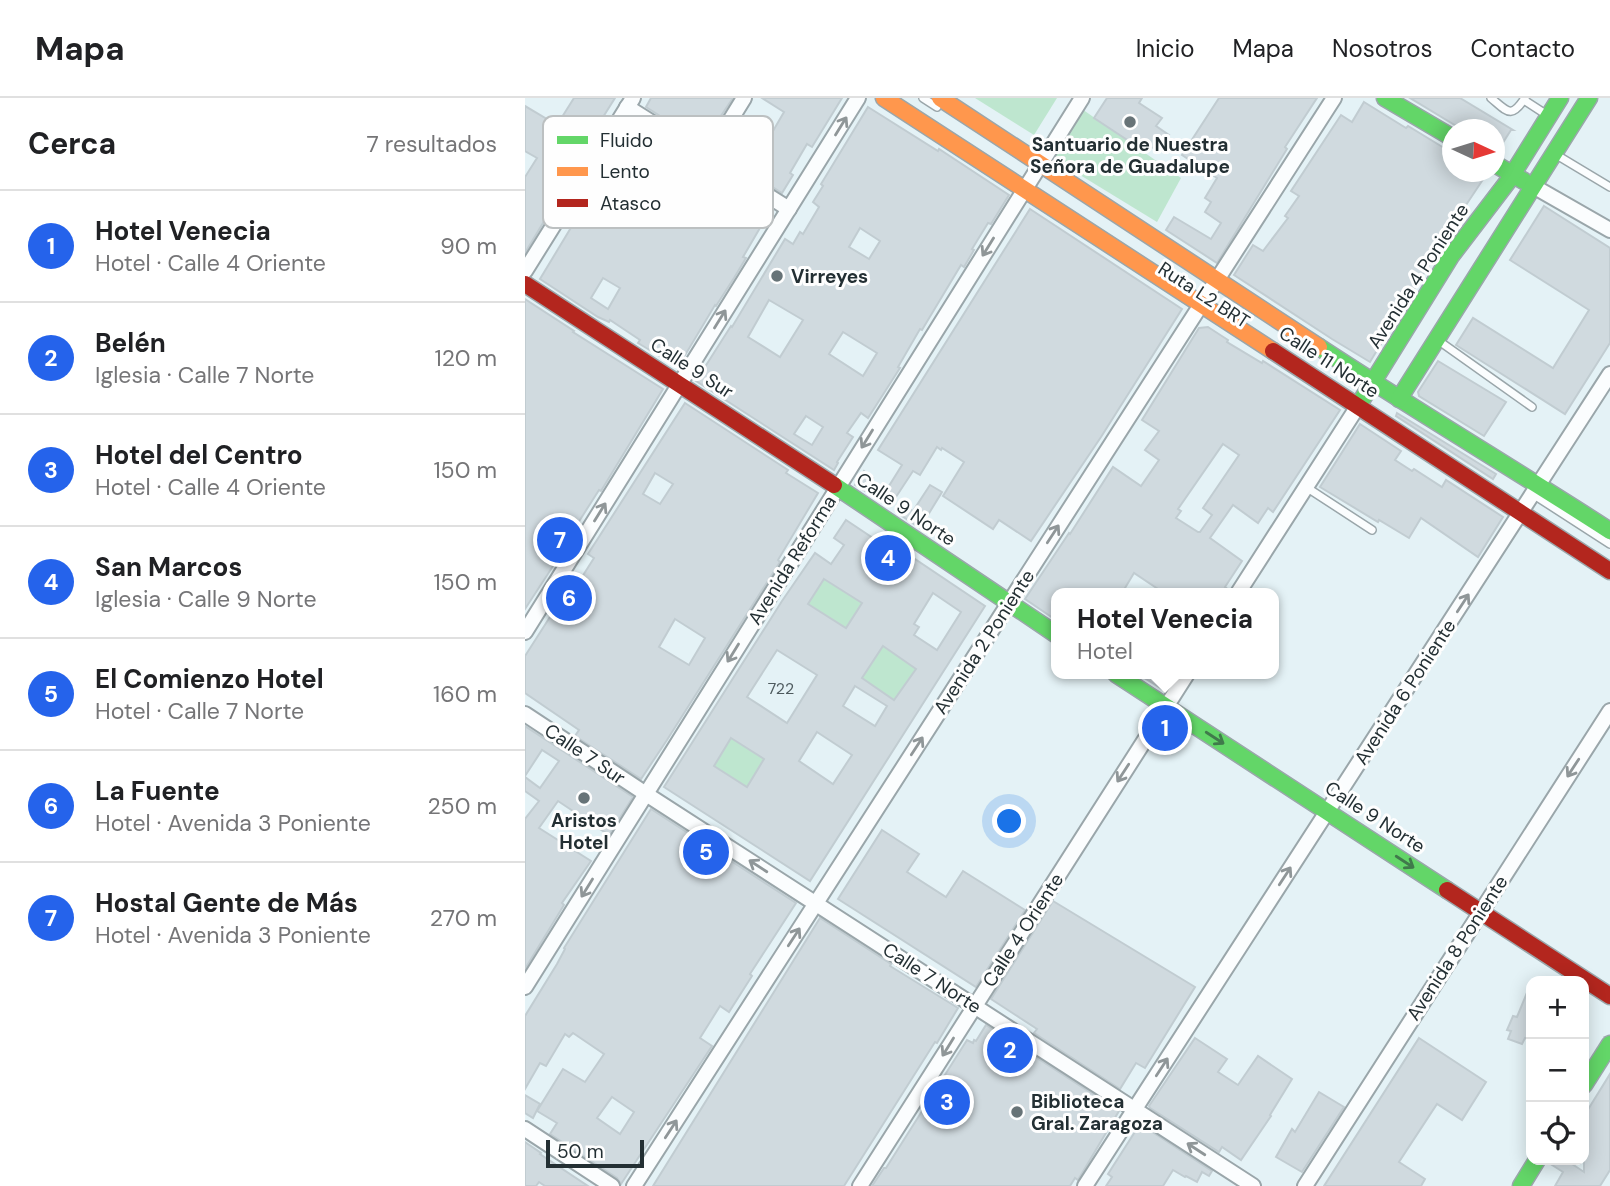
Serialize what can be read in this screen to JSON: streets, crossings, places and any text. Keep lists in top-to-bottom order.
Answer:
{
  "streets": {
    "main road": [
      "Avenida 4 Poniente",
      "Calle 11 Norte",
      "Calle 9 Sur",
      "Calle 9 Norte"
    ],
    "street": [
      "Avenida Reforma",
      "Avenida 2 Poniente",
      "Avenida 6 Poniente",
      "Calle 7 Sur",
      "Calle 4 Oriente",
      "Avenida 8 Poniente",
      "Calle 7 Norte"
    ],
    "lane": ["Ruta L2 BRT"]
  },
  "crossings": [
    ["Avenida 4 Poniente", "Calle 11 Norte"],
    ["Ruta L2 BRT", "Calle 11 Norte"],
    ["Ruta L2 BRT", "Avenida 2 Poniente"],
    ["Calle 11 Norte", "Avenida Reforma"],
    ["Calle 11 Norte", "Avenida 2 Poniente"],
    ["Calle 11 Norte", "Avenida 6 Poniente"],
    ["Calle 9 Sur", "Calle 9 Norte"],
    ["Calle 9 Sur", "Avenida Reforma"],
    ["Calle 9 Norte", "Avenida Reforma"],
    ["Calle 9 Norte", "Avenida 2 Poniente"],
    ["Calle 9 Norte", "Avenida 6 Poniente"],
    ["Calle 9 Norte", "Calle 4 Oriente"],
    ["Calle 9 Norte", "Avenida 8 Poniente"],
    ["Avenida Reforma", "Calle 7 Sur"],
    ["Avenida Reforma", "Calle 7 Norte"],
    ["Avenida 2 Poniente", "Calle 7 Norte"],
    ["Avenida 6 Poniente", "Calle 7 Norte"],
    ["Calle 7 Sur", "Calle 7 Norte"],
    ["Calle 4 Oriente", "Calle 7 Norte"]
  ],
  "one_way": [
    "Calle 9 Norte",
    "Avenida Reforma",
    "Avenida 2 Poniente",
    "Avenida 6 Poniente",
    "Calle 4 Oriente",
    "Avenida 8 Poniente",
    "Calle 7 Norte"
  ],
  "places": [
    "Santuario de Nuestra Señora de Guadalupe",
    "Virreyes",
    "Aristos Hotel",
    "Biblioteca Gral. Zaragoza"
  ],
  "house_numbers": ["722"],
  "legend": ["Fluido", "Lento", "Atasco"],
  "scale_bar": "50 m",
  "north": "right",
  "page": {
    "header": "Mapa",
    "nav": [
      "Inicio",
      "Mapa",
      "Nosotros",
      "Contacto"
    ],
    "heading": ["Cerca", "7 resultados"],
    "list": [
      {
        "mark": "1",
        "name": "Hotel Venecia",
        "note": "Hotel · Calle 4 Oriente",
        "value": "90 m"
      },
      {
        "mark": "2",
        "name": "Belén",
        "note": "Iglesia · Calle 7 Norte",
        "value": "120 m"
      },
      {
        "mark": "3",
        "name": "Hotel del Centro",
        "note": "Hotel · Calle 4 Oriente",
        "value": "150 m"
      },
      {
        "mark": "4",
        "name": "San Marcos",
        "note": "Iglesia · Calle 9 Norte",
        "value": "150 m"
      },
      {
        "mark": "5",
        "name": "El Comienzo Hotel",
        "note": "Hotel · Calle 7 Norte",
        "value": "160 m"
      },
      {
        "mark": "6",
        "name": "La Fuente",
        "note": "Hotel · Avenida 3 Poniente",
        "value": "250 m"
      },
      {
        "mark": "7",
        "name": "Hostal Gente de Más",
        "note": "Hotel · Avenida 3 Poniente",
        "value": "270 m"
      }
    ],
    "pins": [
      "7",
      "4",
      "6",
      "1",
      "5",
      "2",
      "3"
    ],
    "popup": ["Hotel Venecia", "Hotel"],
    "map_buttons": ["+", "−"],
    "scale": "50 m"
  }
}
